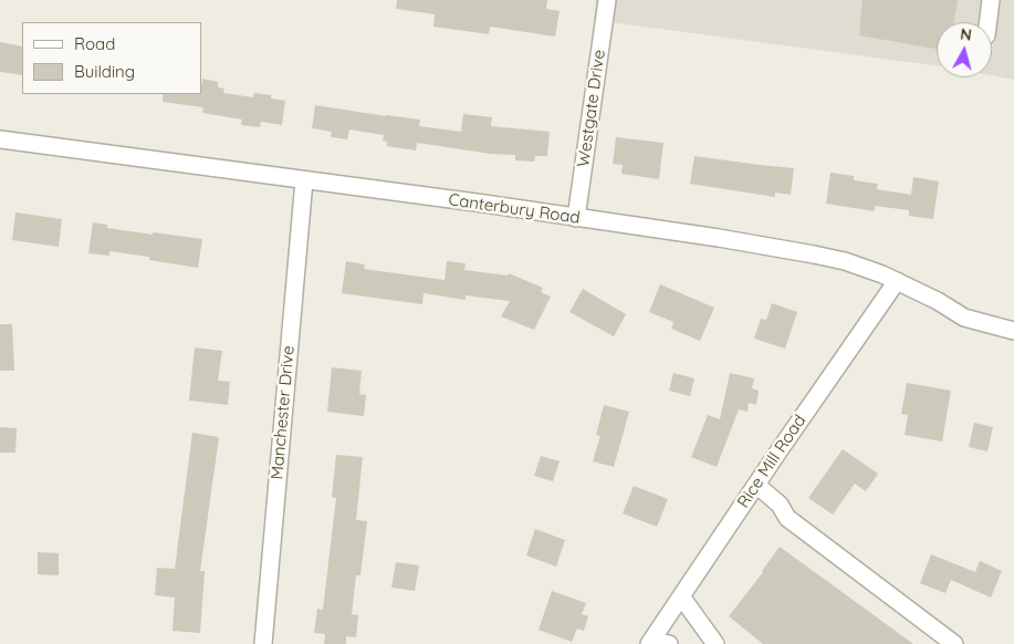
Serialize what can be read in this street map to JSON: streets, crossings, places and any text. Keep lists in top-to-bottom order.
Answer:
{
  "streets": {
    "street": [
      "Westgate Drive",
      "Canterbury Road",
      "Manchester Drive",
      "Rice Mill Road"
    ]
  },
  "crossings": [
    ["Westgate Drive", "Canterbury Road"],
    ["Canterbury Road", "Manchester Drive"],
    ["Canterbury Road", "Rice Mill Road"]
  ],
  "legend": ["Road", "Building"],
  "north": "top"
}
